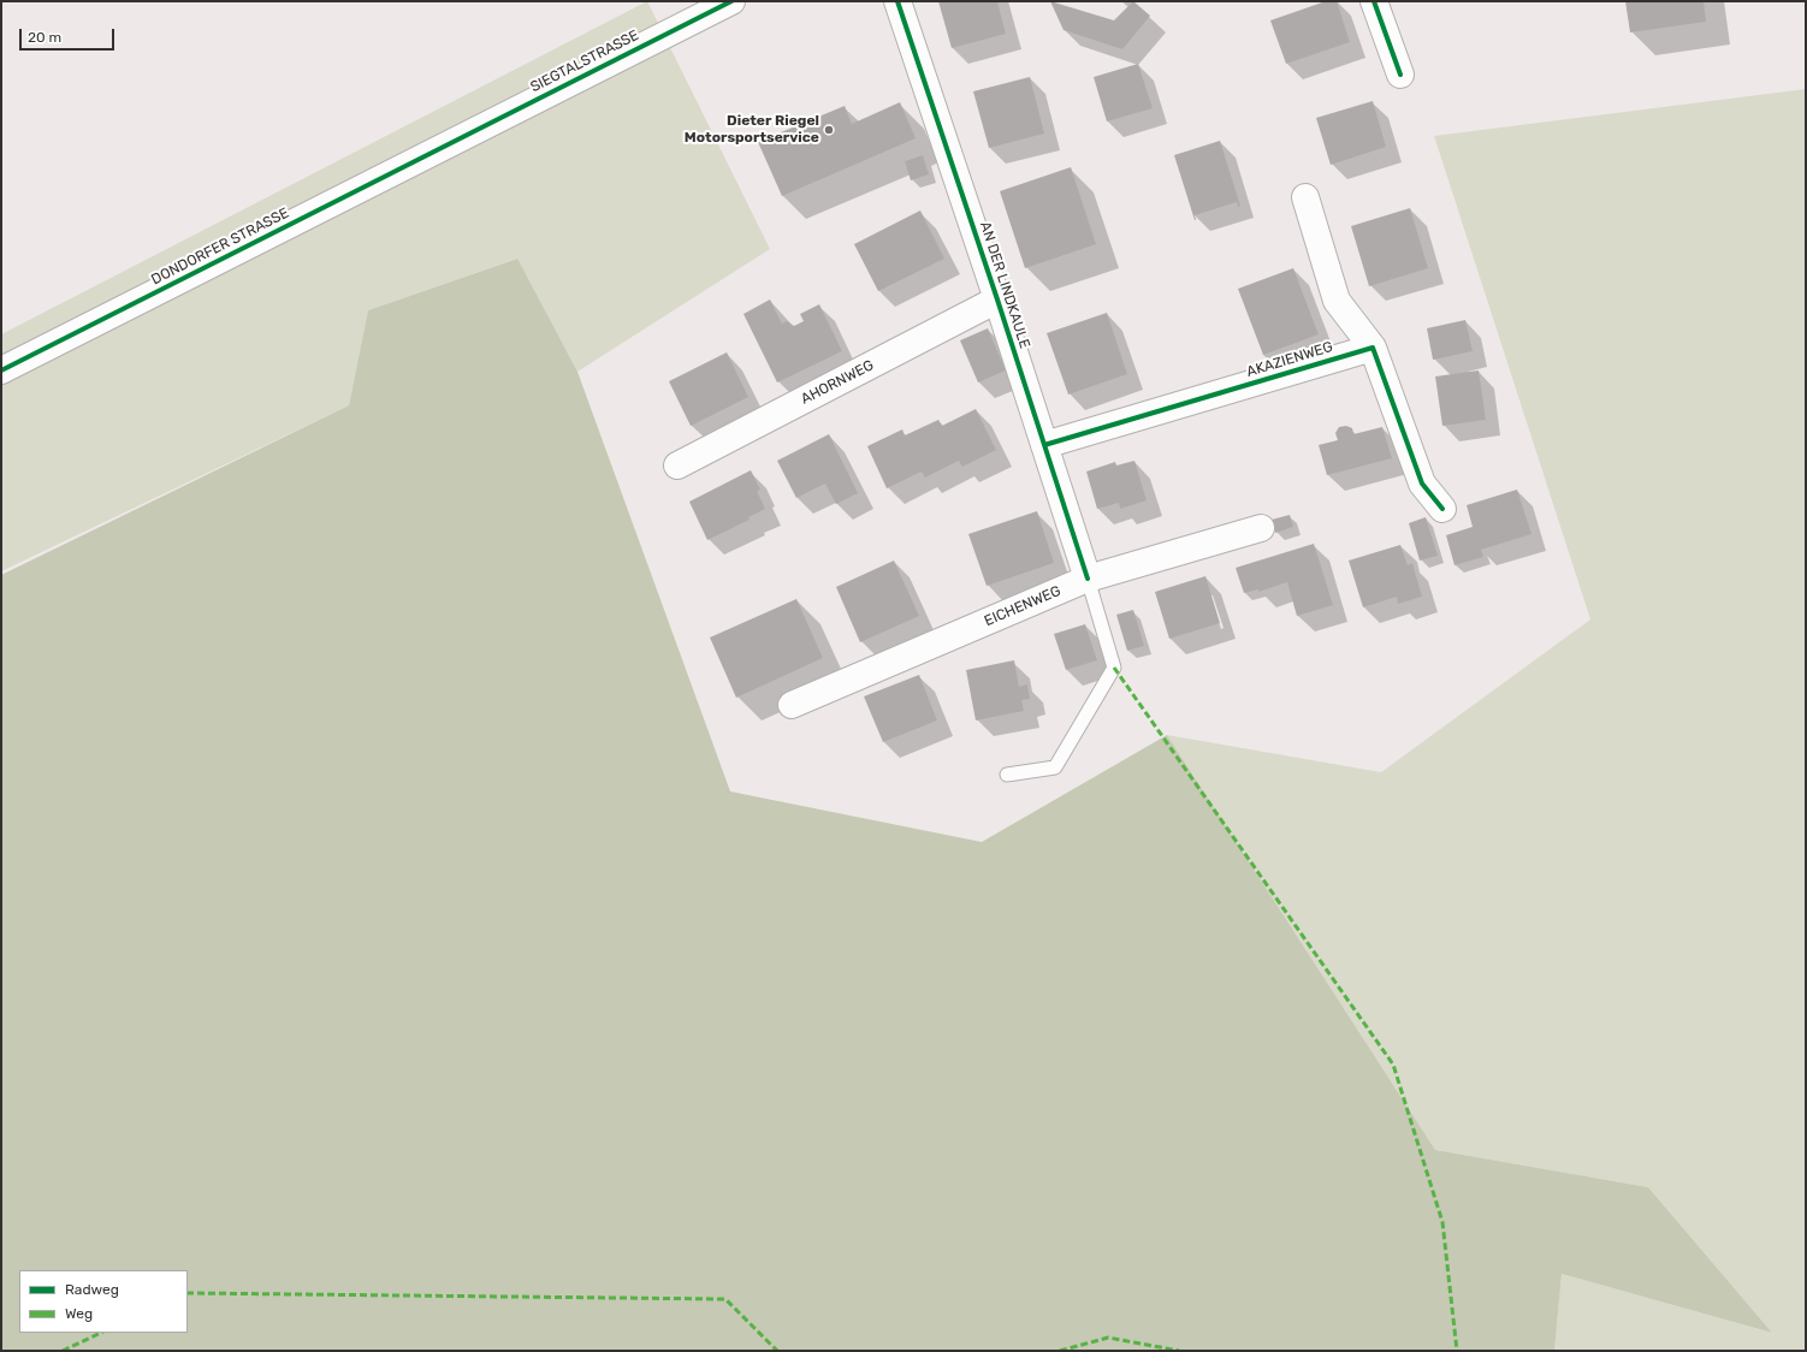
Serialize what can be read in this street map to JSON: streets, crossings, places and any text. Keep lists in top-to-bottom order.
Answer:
{
  "streets": {
    "street": [
      "SIEGTALSTRASSE",
      "DONDORFER STRASSE",
      "AN DER LINDKAULE",
      "AKAZIENWEG",
      "AHORNWEG",
      "EICHENWEG"
    ]
  },
  "crossings": [
    ["SIEGTALSTRASSE", "DONDORFER STRASSE"],
    ["AN DER LINDKAULE", "AKAZIENWEG"],
    ["AN DER LINDKAULE", "AHORNWEG"],
    ["AN DER LINDKAULE", "EICHENWEG"]
  ],
  "places": ["Dieter Riegel Motorsportservice"],
  "legend": ["Radweg", "Weg"],
  "scale_bar": "20 m"
}
